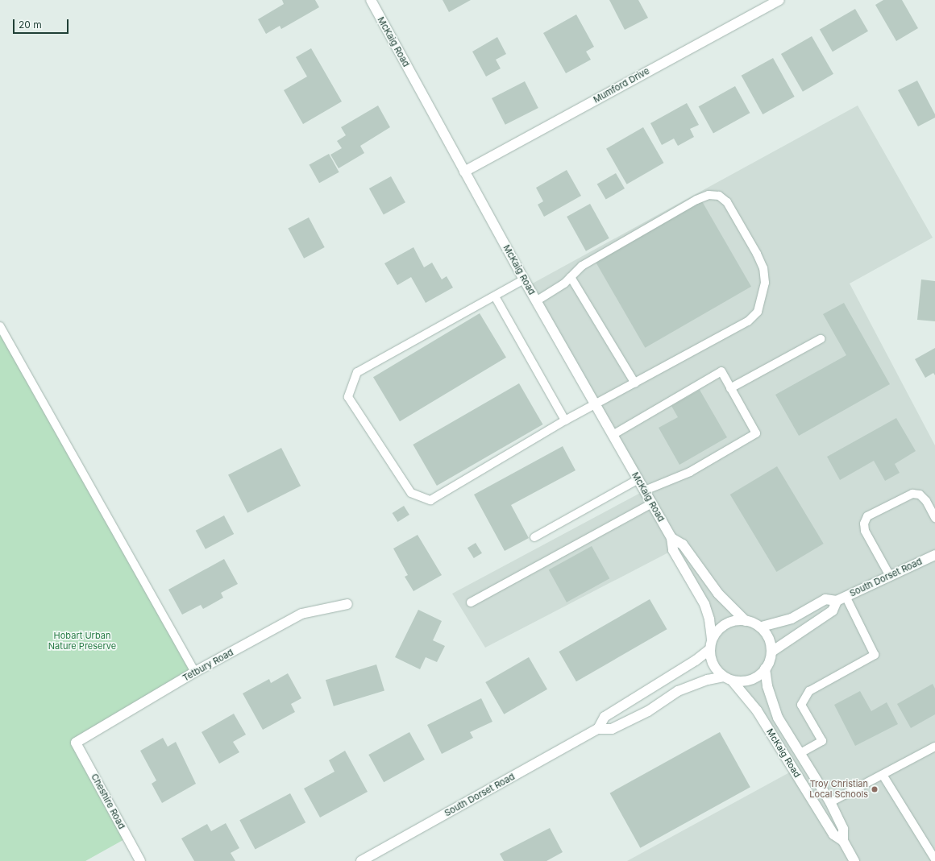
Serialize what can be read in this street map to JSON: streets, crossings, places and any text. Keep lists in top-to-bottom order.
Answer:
{
  "streets": {
    "street": [
      "McKaig Road",
      "Mumford Drive",
      "South Dorset Road",
      "Tetbury Road",
      "Cheshire Road"
    ]
  },
  "crossings": [
    ["McKaig Road", "Mumford Drive"],
    ["McKaig Road", "South Dorset Road"],
    ["Tetbury Road", "Cheshire Road"]
  ],
  "parks": ["Hobart Urban Nature Preserve"],
  "places": ["Troy Christian Local Schools"],
  "scale_bar": "20 m"
}
